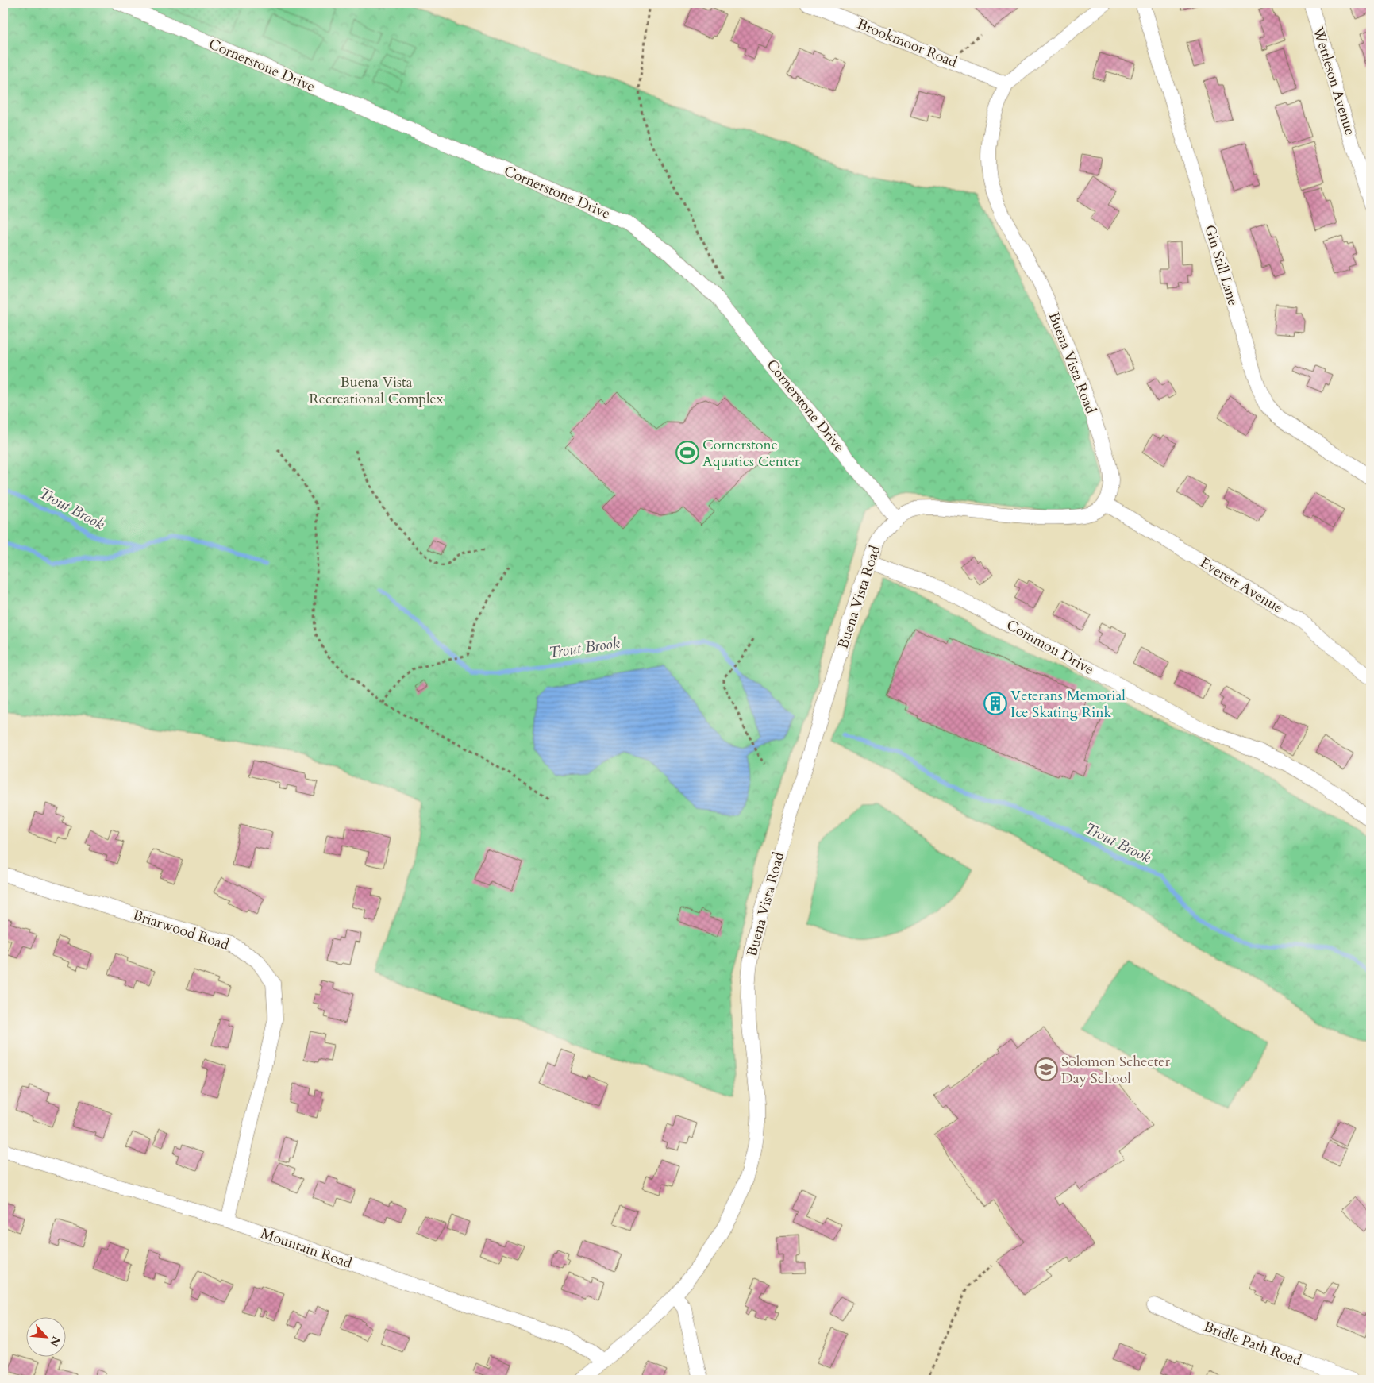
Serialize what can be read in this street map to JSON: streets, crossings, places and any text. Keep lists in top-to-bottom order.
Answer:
{
  "streets": {
    "street": [
      "Brookmoor Road",
      "Cornerstone Drive",
      "Wettleson Avenue",
      "Gin Still Lane",
      "Buena Vista Road",
      "Everett Avenue",
      "Common Drive",
      "Briarwood Road",
      "Mountain Road",
      "Bridle Path Road"
    ]
  },
  "crossings": [
    ["Brookmoor Road", "Buena Vista Road"],
    ["Cornerstone Drive", "Buena Vista Road"],
    ["Buena Vista Road", "Everett Avenue"],
    ["Buena Vista Road", "Common Drive"],
    ["Buena Vista Road", "Mountain Road"],
    ["Briarwood Road", "Mountain Road"]
  ],
  "water": ["Trout Brook"],
  "parks": ["Buena Vista Recreational Complex"],
  "places": {
    "sports": ["Cornerstone Aquatics Center"],
    "building": ["Veterans Memorial Ice Skating Rink"],
    "school or university": ["Solomon Schecter Day School"]
  },
  "north": "bottom right"
}
